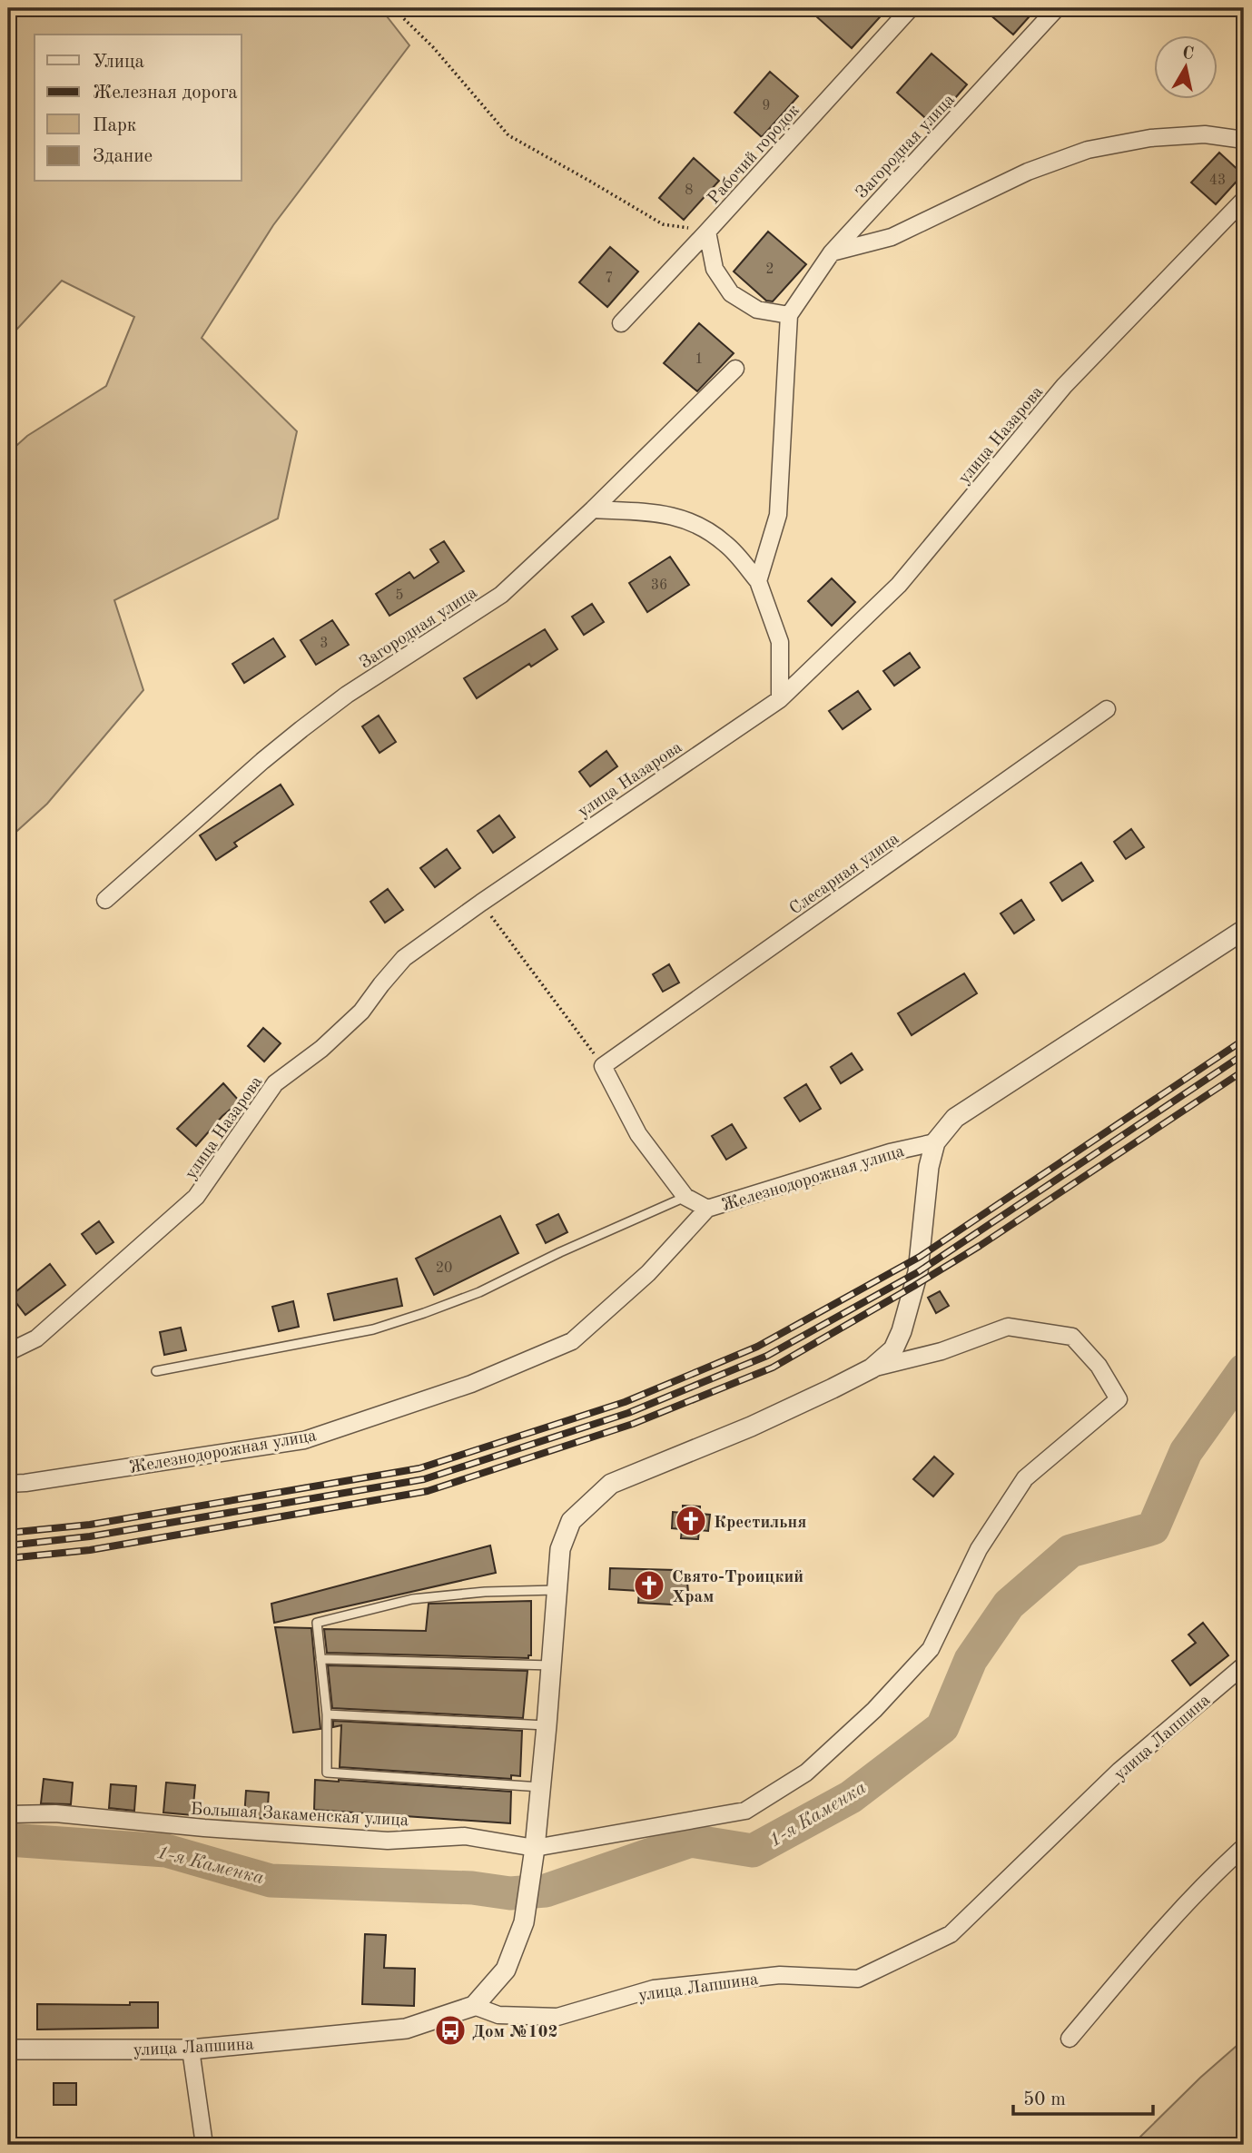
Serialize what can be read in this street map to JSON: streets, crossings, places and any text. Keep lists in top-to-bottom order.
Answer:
{
  "streets": {
    "street": [
      "Загородная улица",
      "Рабочий городок",
      "улица Назарова",
      "Слесарная улица",
      "Железнодорожная улица",
      "улица Лапшина",
      "Большая Закаменская улица"
    ]
  },
  "water": ["1-я Каменка"],
  "places": {
    "church": ["Крестильня", "Свято-Троицкий Храм"],
    "bus stop": ["Дом №102"]
  },
  "house_numbers": [
    "9",
    "43",
    "8",
    "2",
    "7",
    "1",
    "36",
    "5",
    "3",
    "20"
  ],
  "legend": [
    "Улица",
    "Железная дорога",
    "Парк",
    "Здание"
  ],
  "scale_bar": "50 m",
  "north": "top"
}
